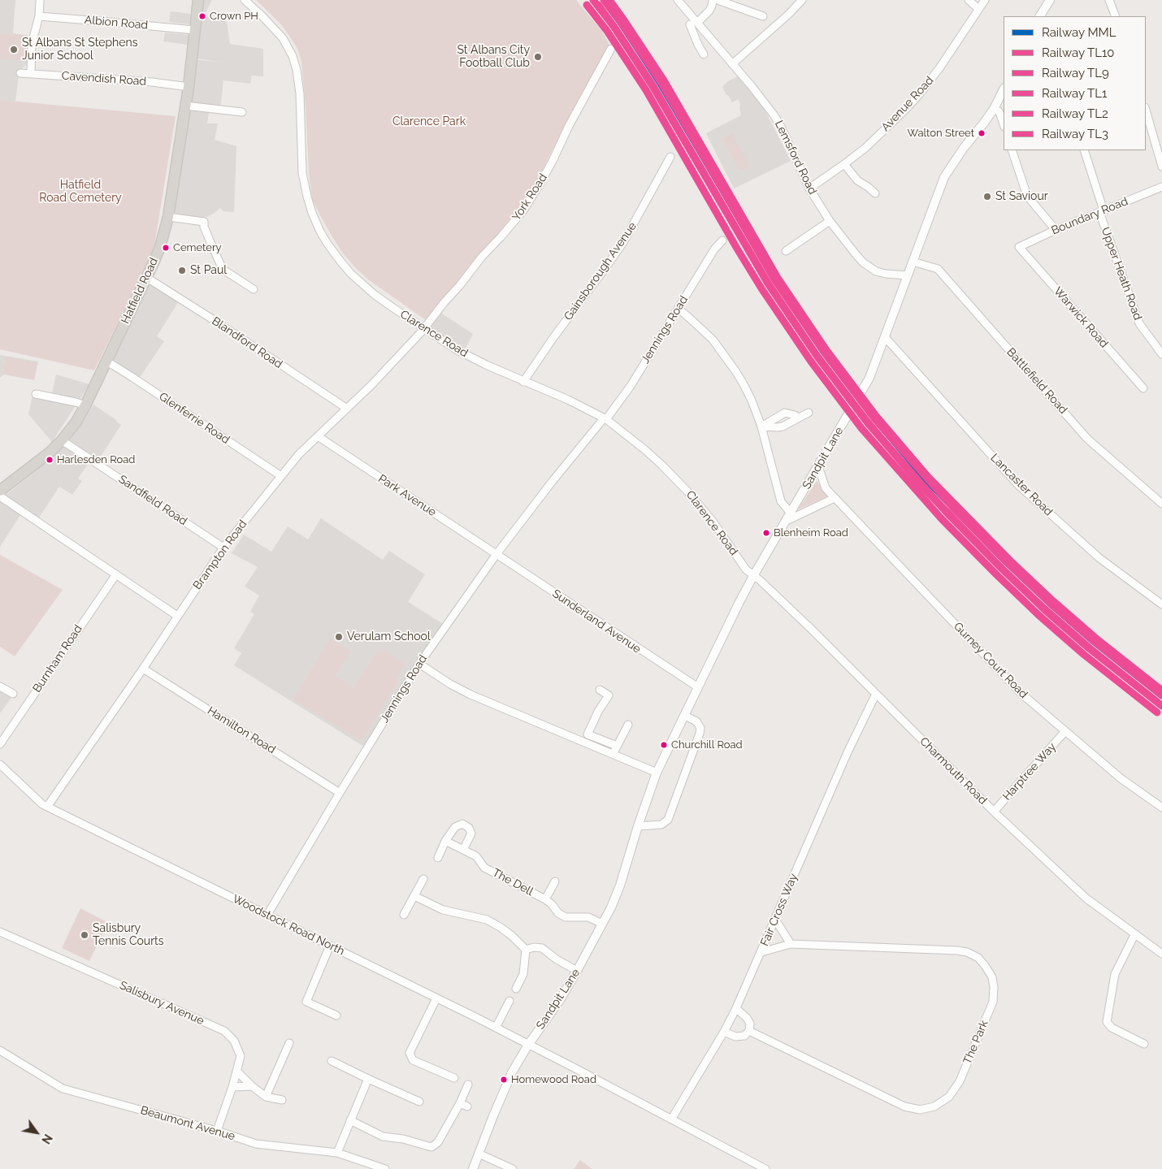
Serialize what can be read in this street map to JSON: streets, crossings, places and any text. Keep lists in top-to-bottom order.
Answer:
{
  "streets": {
    "main road": ["Hatfield Road"],
    "street": [
      "Albion Road",
      "Cavendish Road",
      "Avenue Road",
      "Lemsford Road",
      "York Road",
      "Boundary Road",
      "Gainsborough Avenue",
      "Upper Heath Road",
      "Warwick Road",
      "Jennings Road",
      "Clarence Road",
      "Blandford Road",
      "Battlefield Road",
      "Glenferrie Road",
      "Sandpit Lane",
      "Lancaster Road",
      "Park Avenue",
      "Sandfield Road",
      "Brampton Road",
      "Sunderland Avenue",
      "Burnham Road",
      "Gurney Court Road",
      "Hamilton Road",
      "Charmouth Road",
      "Harptree Way",
      "The Dell",
      "Fair Cross Way",
      "Woodstock Road North",
      "Salisbury Avenue",
      "The Park",
      "Beaumont Avenue"
    ]
  },
  "crossings": [
    ["Albion Road", "Hatfield Road"],
    ["Cavendish Road", "Hatfield Road"],
    ["Avenue Road", "Lemsford Road"],
    ["Lemsford Road", "Sandpit Lane"],
    ["York Road", "Clarence Road"],
    ["York Road", "Brampton Road"],
    ["Boundary Road", "Upper Heath Road"],
    ["Boundary Road", "Warwick Road"],
    ["Gainsborough Avenue", "Clarence Road"],
    ["Hatfield Road", "Blandford Road"],
    ["Hatfield Road", "Glenferrie Road"],
    ["Hatfield Road", "Sandfield Road"],
    ["Jennings Road", "Clarence Road"],
    ["Jennings Road", "Park Avenue"],
    ["Jennings Road", "Sunderland Avenue"],
    ["Jennings Road", "Hamilton Road"],
    ["Jennings Road", "Woodstock Road North"],
    ["Clarence Road", "Sandpit Lane"],
    ["Clarence Road", "Brampton Road"],
    ["Clarence Road", "Charmouth Road"],
    ["Blandford Road", "Brampton Road"],
    ["Battlefield Road", "Sandpit Lane"],
    ["Glenferrie Road", "Brampton Road"],
    ["Sandpit Lane", "Lancaster Road"],
    ["Sandpit Lane", "Sunderland Avenue"],
    ["Sandpit Lane", "Gurney Court Road"],
    ["Sandpit Lane", "Charmouth Road"],
    ["Sandpit Lane", "The Dell"],
    ["Sandpit Lane", "Woodstock Road North"],
    ["Park Avenue", "Brampton Road"],
    ["Park Avenue", "Sunderland Avenue"],
    ["Sandfield Road", "Brampton Road"],
    ["Brampton Road", "Hamilton Road"],
    ["Brampton Road", "Woodstock Road North"],
    ["Gurney Court Road", "Harptree Way"],
    ["Charmouth Road", "Harptree Way"],
    ["Charmouth Road", "Fair Cross Way"],
    ["Fair Cross Way", "The Park"],
    ["Salisbury Avenue", "Beaumont Avenue"]
  ],
  "parks": ["Clarence Park", "Hatfield Road Cemetery"],
  "places": [
    "Crown PH",
    "St Albans St Stephens Junior School",
    "St Albans City Football Club",
    "Walton Street",
    "St Saviour",
    "Cemetery",
    "St Paul",
    "Harlesden Road",
    "Blenheim Road",
    "Verulam School",
    "Churchill Road",
    "Salisbury Tennis Courts",
    "Homewood Road"
  ],
  "lines": [
    "rail line MML",
    "rail line TL10",
    "rail line TL1",
    "rail line TL2",
    "rail line TL9",
    "rail line TL3"
  ],
  "legend": [
    "Railway MML",
    "Railway TL10",
    "Railway TL9",
    "Railway TL1",
    "Railway TL2",
    "Railway TL3"
  ],
  "north": "bottom right"
}
